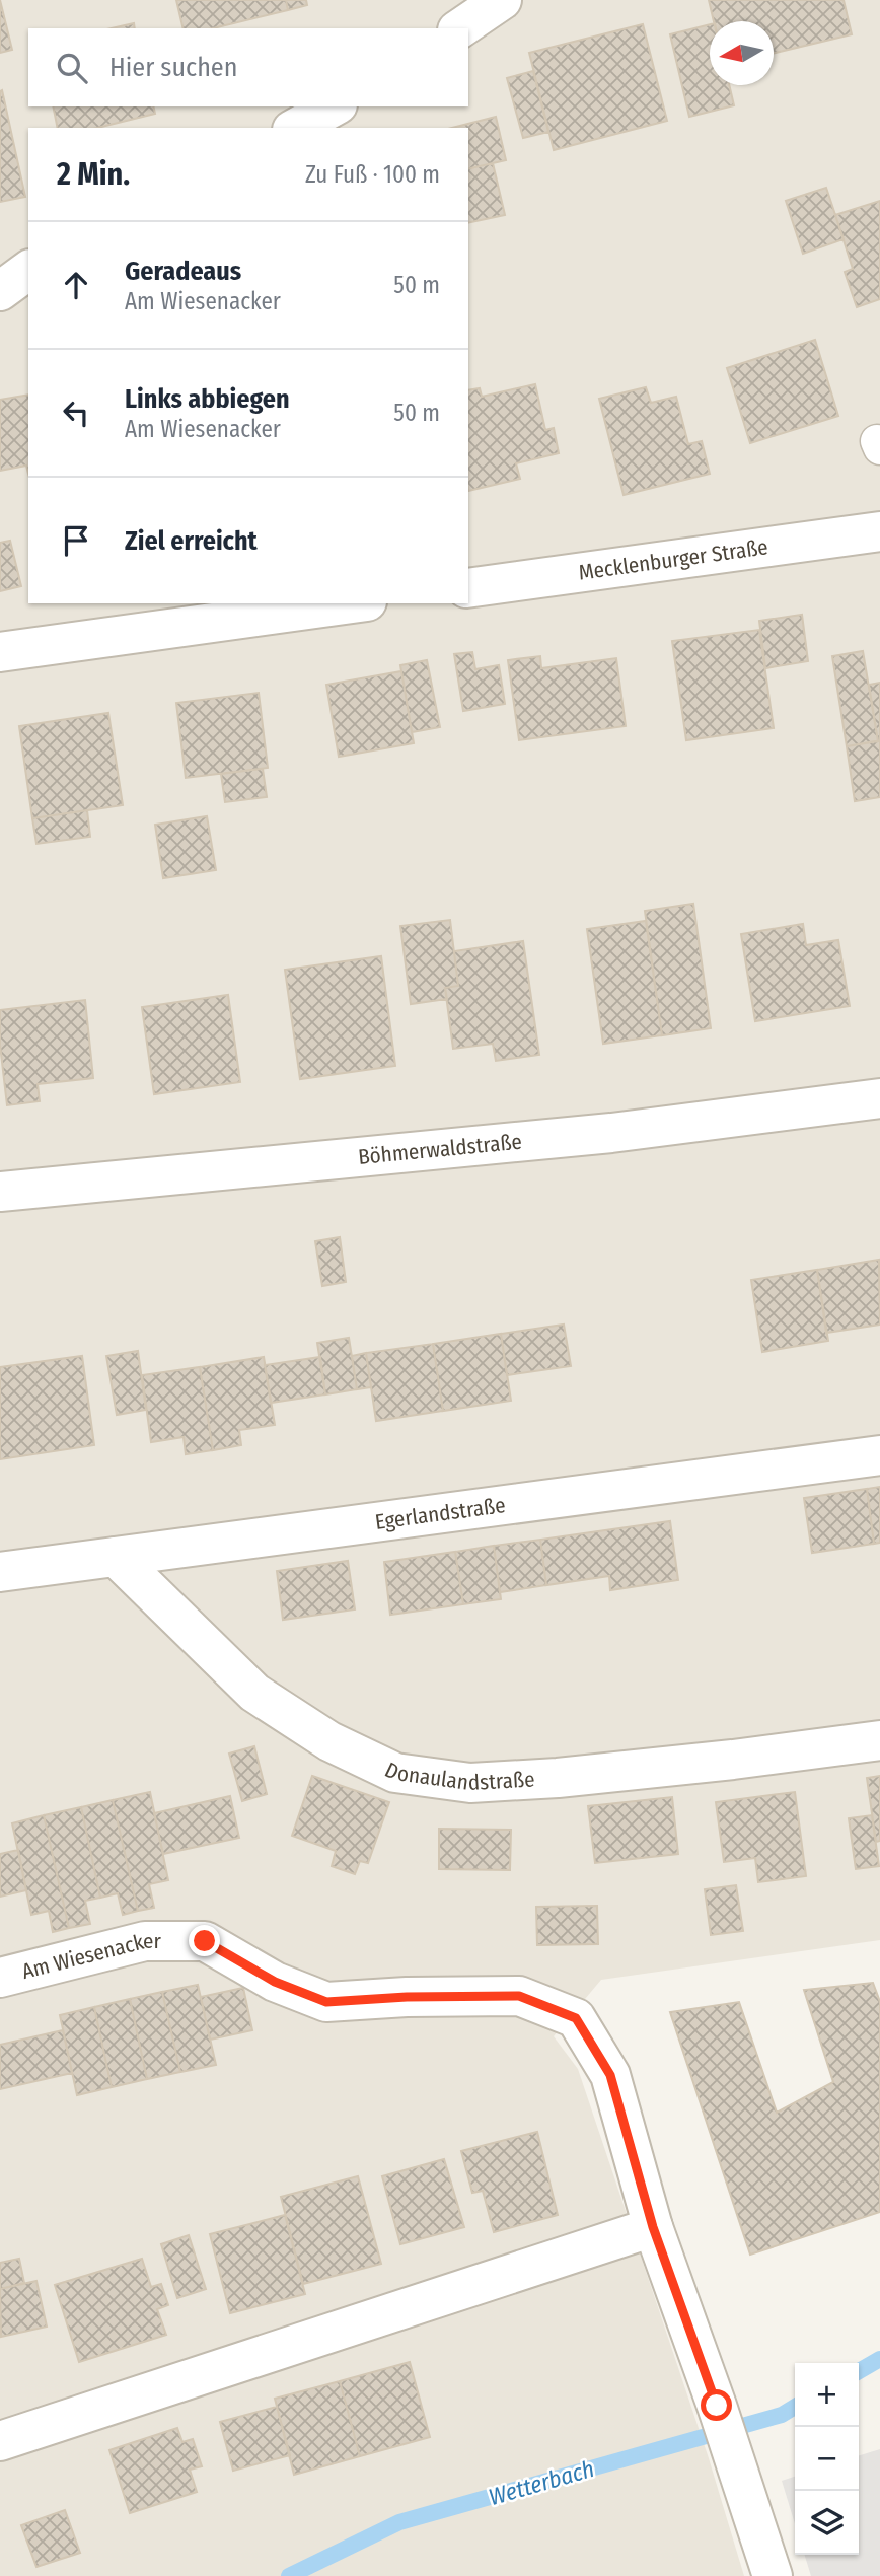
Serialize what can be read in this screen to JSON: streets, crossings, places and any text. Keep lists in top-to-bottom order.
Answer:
{
  "streets": {
    "street": [
      "Mecklenburger Straße",
      "Böhmerwaldstraße",
      "Egerlandstraße",
      "Donaulandstraße",
      "Am Wiesenacker"
    ]
  },
  "crossings": [
    ["Egerlandstraße", "Donaulandstraße"]
  ],
  "water": ["Wetterbach"],
  "north": "left",
  "page": {
    "search": "Hier suchen",
    "heading": ["2 Min.", "Zu Fuß · 100 m"],
    "list": [
      ["Geradeaus", "Am Wiesenacker", "50 m"],
      ["Links abbiegen", "Am Wiesenacker", "50 m"],
      "Ziel erreicht"
    ],
    "map_buttons": ["+", "−"]
  }
}
